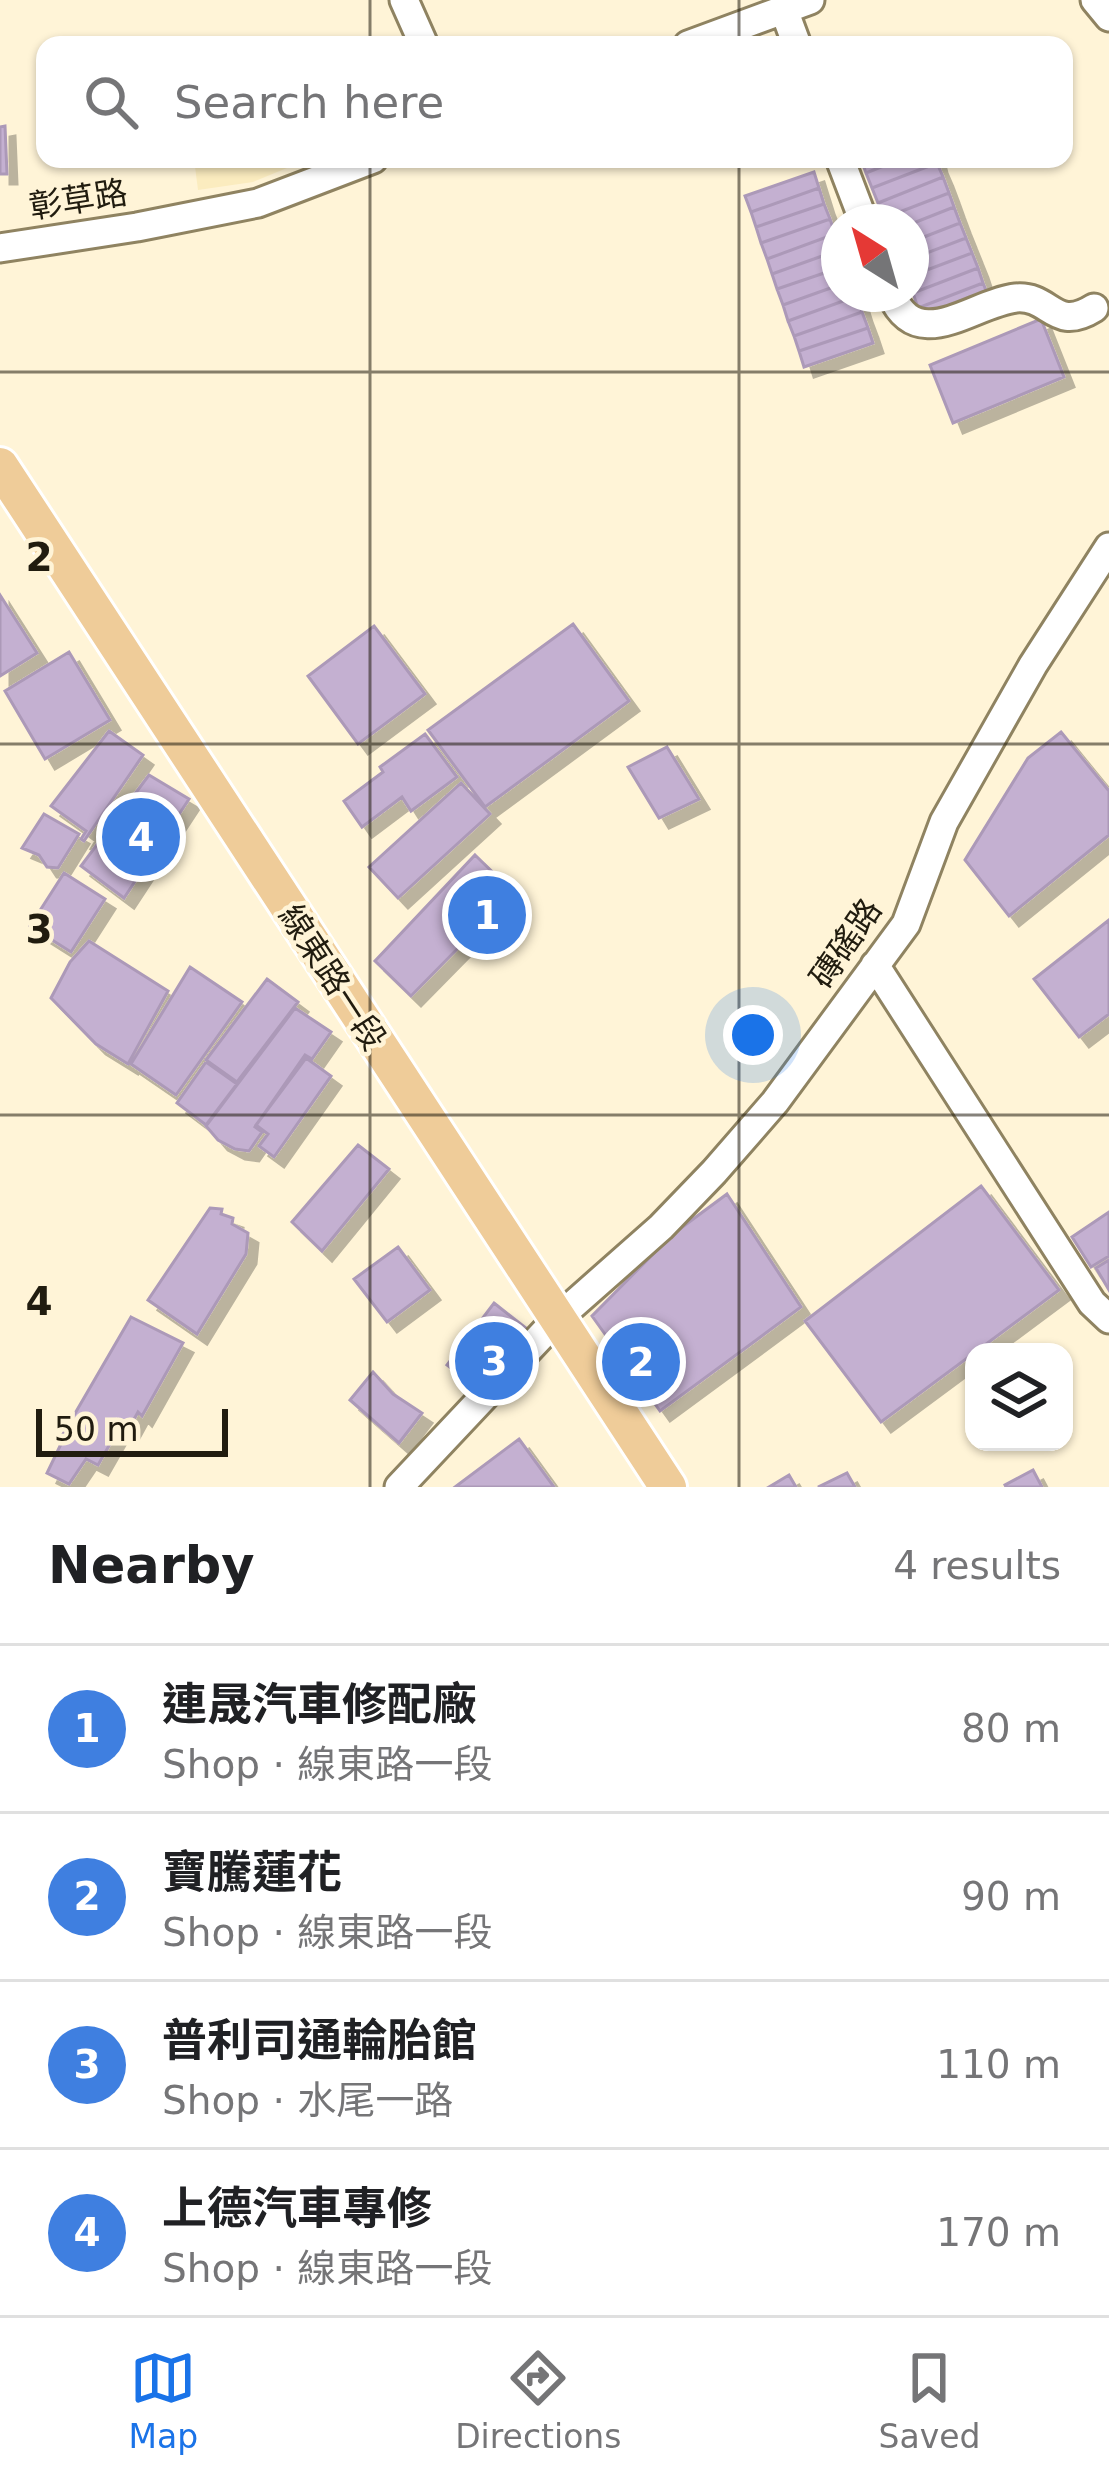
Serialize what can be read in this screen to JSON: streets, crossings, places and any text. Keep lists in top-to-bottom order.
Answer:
{
  "streets": {
    "main road": ["線東路一段"],
    "street": ["彰草路", "磚磘路"]
  },
  "crossings": [
    ["磚磘路", "線東路一段"]
  ],
  "scale_bar": "50 m",
  "north": "top left",
  "page": {
    "search": "Search here",
    "pins": [
      "4",
      "1",
      "3",
      "2"
    ],
    "scale": "50 m",
    "heading": ["Nearby", "4 results"],
    "list": [
      {
        "mark": "1",
        "name": "連晟汽車修配廠",
        "note": "Shop · 線東路一段",
        "value": "80 m"
      },
      {
        "mark": "2",
        "name": "寶騰蓮花",
        "note": "Shop · 線東路一段",
        "value": "90 m"
      },
      {
        "mark": "3",
        "name": "普利司通輪胎館",
        "note": "Shop · 水尾一路",
        "value": "110 m"
      },
      {
        "mark": "4",
        "name": "上德汽車專修",
        "note": "Shop · 線東路一段",
        "value": "170 m"
      }
    ],
    "nav": ["Map", "Directions", "Saved"]
  },
  "grid": {
    "rows": ["2", "3", "4"]
  }
}
